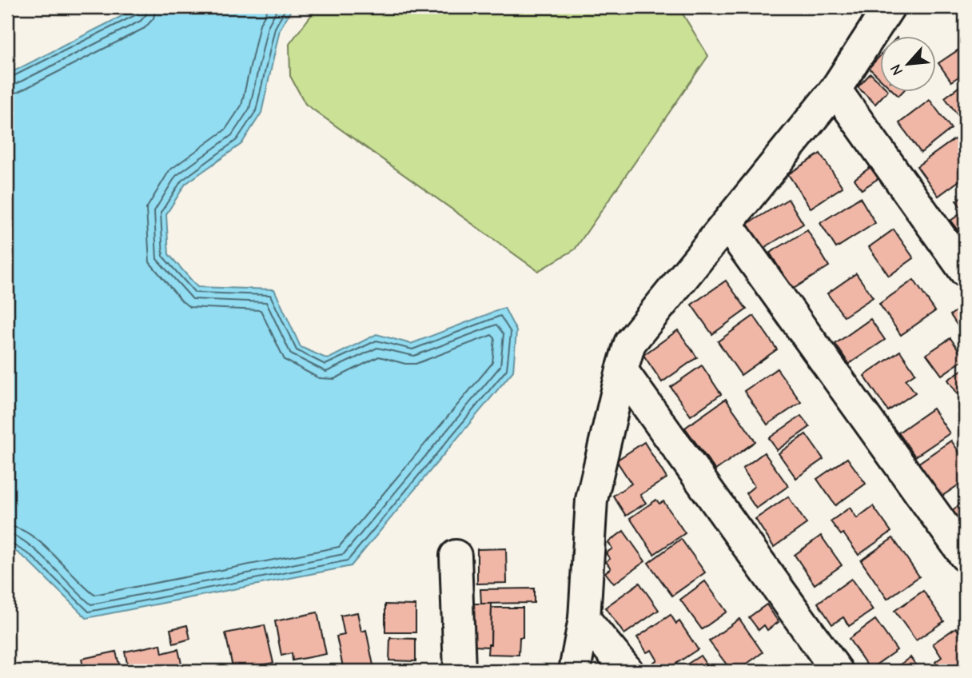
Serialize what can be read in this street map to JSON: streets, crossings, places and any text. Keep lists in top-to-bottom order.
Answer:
{
  "north": "bottom left"
}
